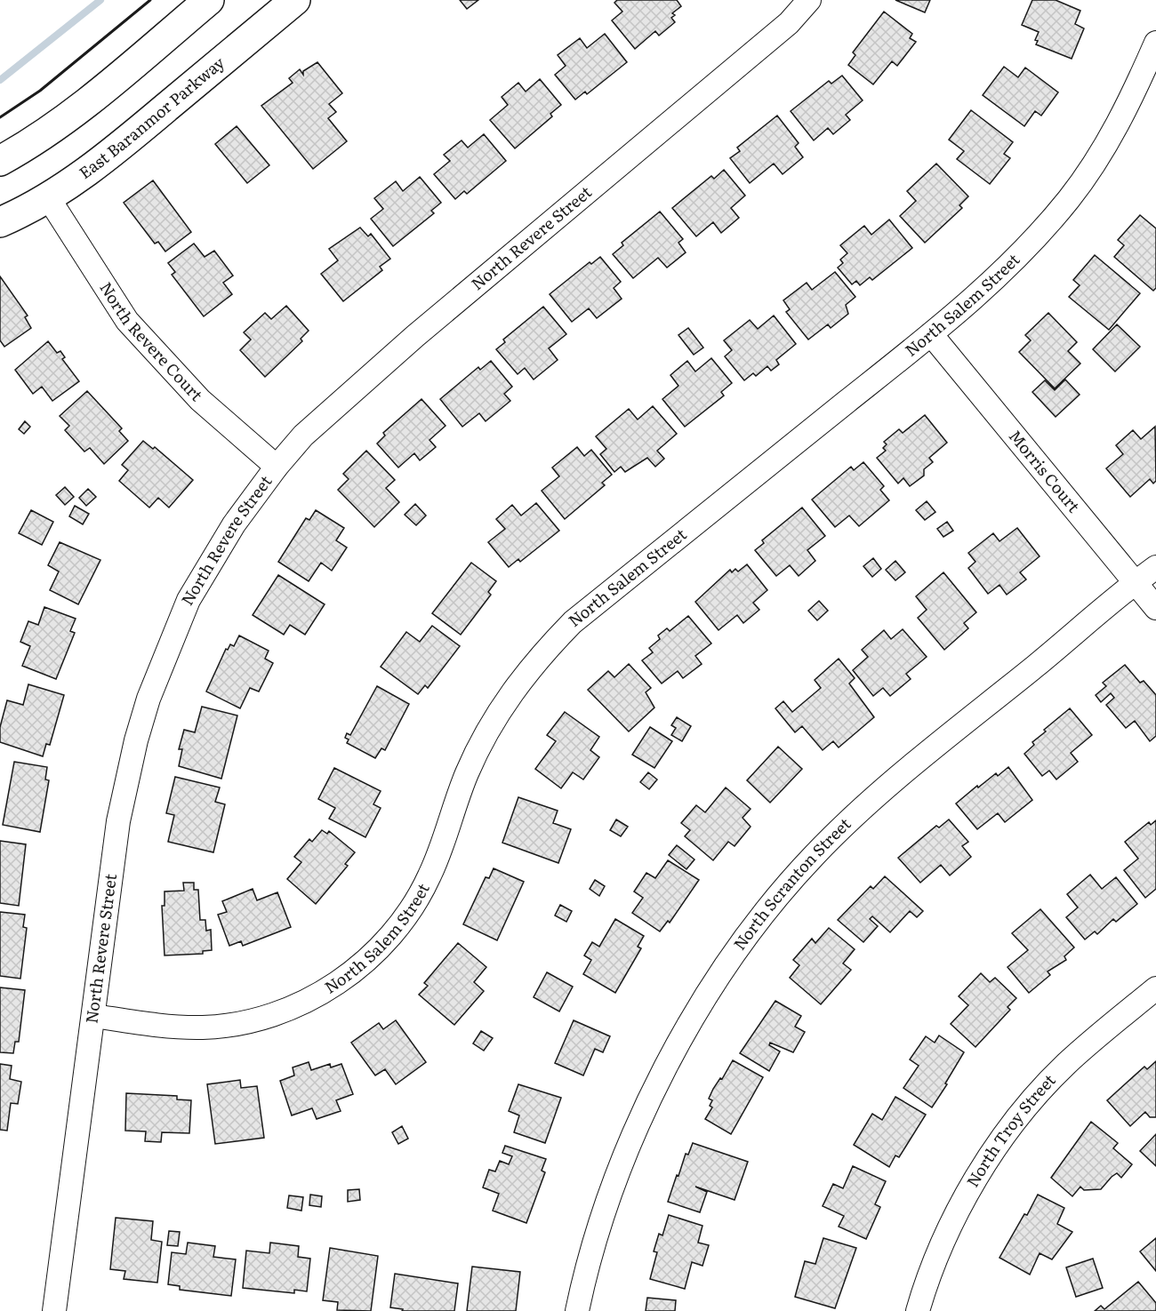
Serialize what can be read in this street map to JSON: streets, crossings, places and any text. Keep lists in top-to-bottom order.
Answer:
{
  "streets": {
    "street": [
      "East Baranmor Parkway",
      "North Revere Street",
      "North Salem Street",
      "North Revere Court",
      "Morris Court",
      "North Scranton Street",
      "North Troy Street"
    ]
  },
  "crossings": [
    ["East Baranmor Parkway", "North Revere Court"],
    ["North Revere Street", "North Salem Street"],
    ["North Revere Street", "North Revere Court"],
    ["North Salem Street", "Morris Court"],
    ["Morris Court", "North Scranton Street"]
  ]
}
